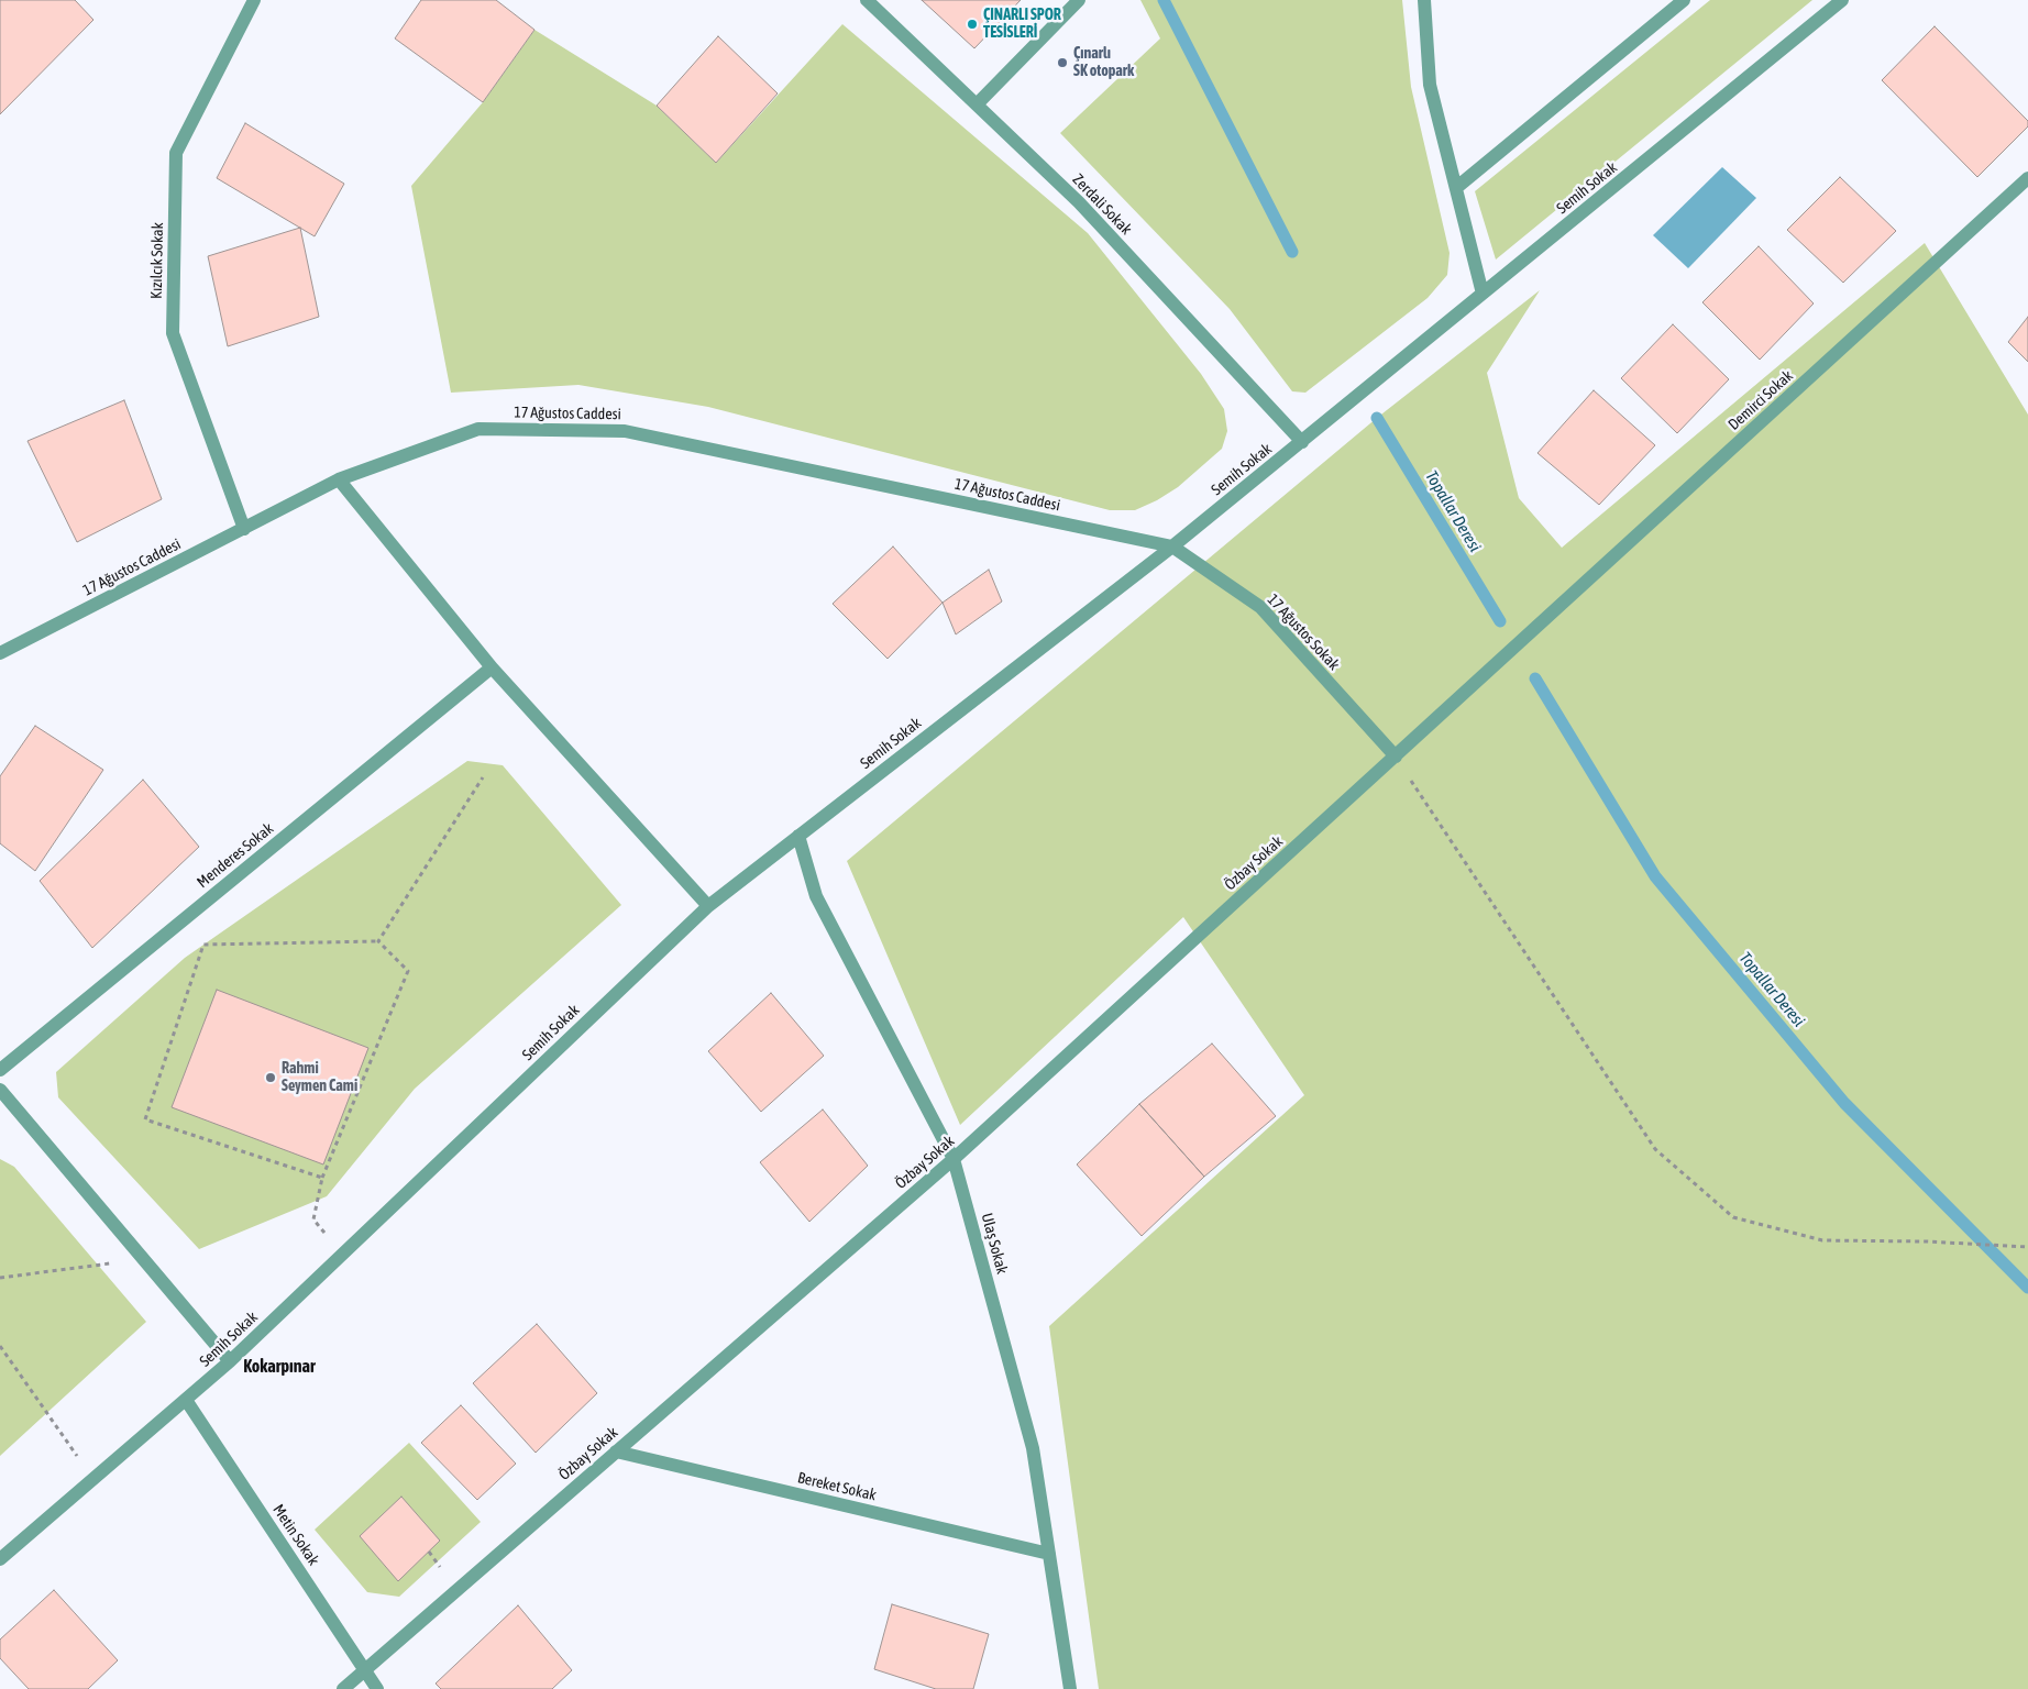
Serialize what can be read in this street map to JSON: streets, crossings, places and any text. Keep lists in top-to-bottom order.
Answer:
{
  "streets": {
    "street": [
      "Semih Sokak",
      "Zerdali Sokak",
      "Kızılcık Sokak",
      "Demirci Sokak",
      "17 Ağustos Caddesi",
      "17 Ağustos Sokak",
      "Menderes Sokak",
      "Özbay Sokak",
      "Ulaş Sokak",
      "Bereket Sokak",
      "Metin Sokak"
    ]
  },
  "crossings": [
    ["Semih Sokak", "Zerdali Sokak"],
    ["Semih Sokak", "17 Ağustos Caddesi"],
    ["Semih Sokak", "17 Ağustos Sokak"],
    ["Semih Sokak", "Ulaş Sokak"],
    ["Semih Sokak", "Metin Sokak"],
    ["Kızılcık Sokak", "17 Ağustos Caddesi"],
    ["Demirci Sokak", "Özbay Sokak"],
    ["17 Ağustos Caddesi", "17 Ağustos Sokak"],
    ["17 Ağustos Sokak", "Özbay Sokak"],
    ["Özbay Sokak", "Ulaş Sokak"],
    ["Özbay Sokak", "Bereket Sokak"],
    ["Özbay Sokak", "Metin Sokak"],
    ["Ulaş Sokak", "Bereket Sokak"]
  ],
  "districts": ["Kokarpınar"],
  "water": ["Topallar Deresi"],
  "places": ["ÇINARLI SPOR TESİSLERİ", "Çınarlı SK otopark", "Rahmi Seymen Cami"]
}
